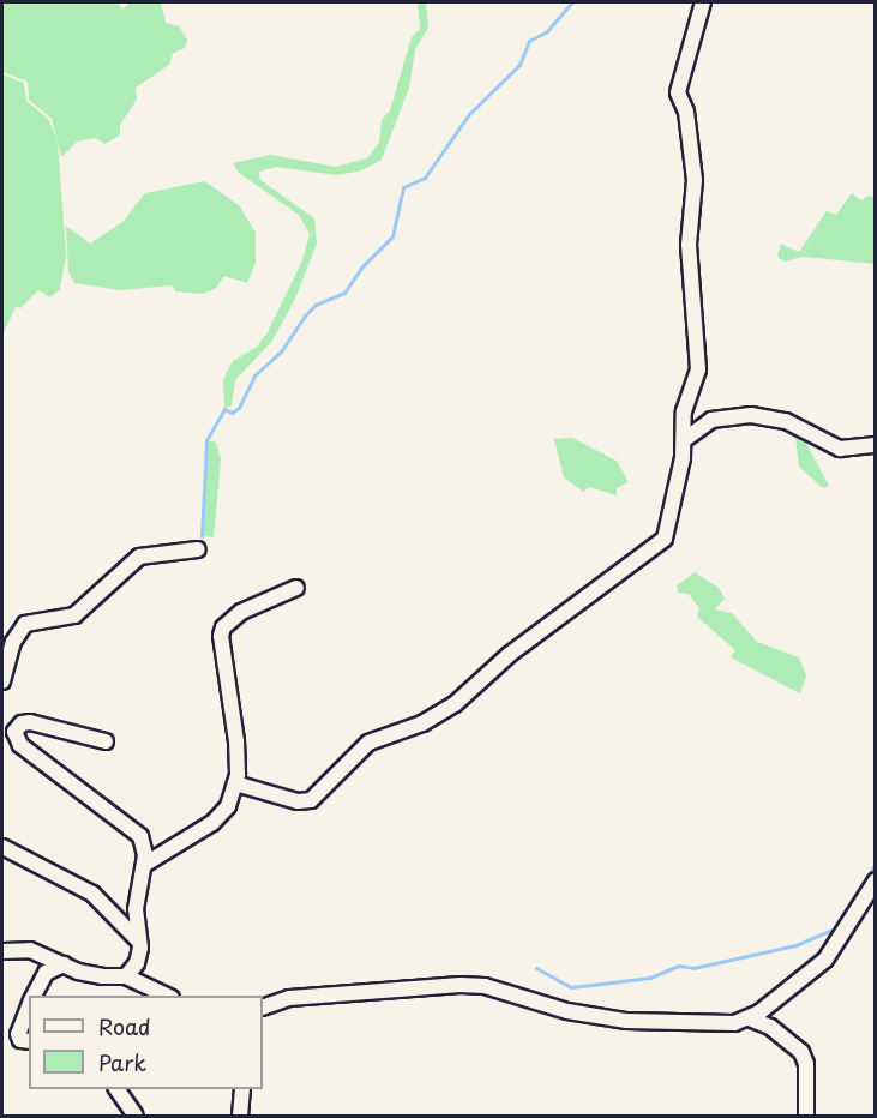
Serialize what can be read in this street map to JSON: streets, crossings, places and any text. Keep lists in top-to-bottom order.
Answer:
{
  "legend": ["Road", "Park"]
}
